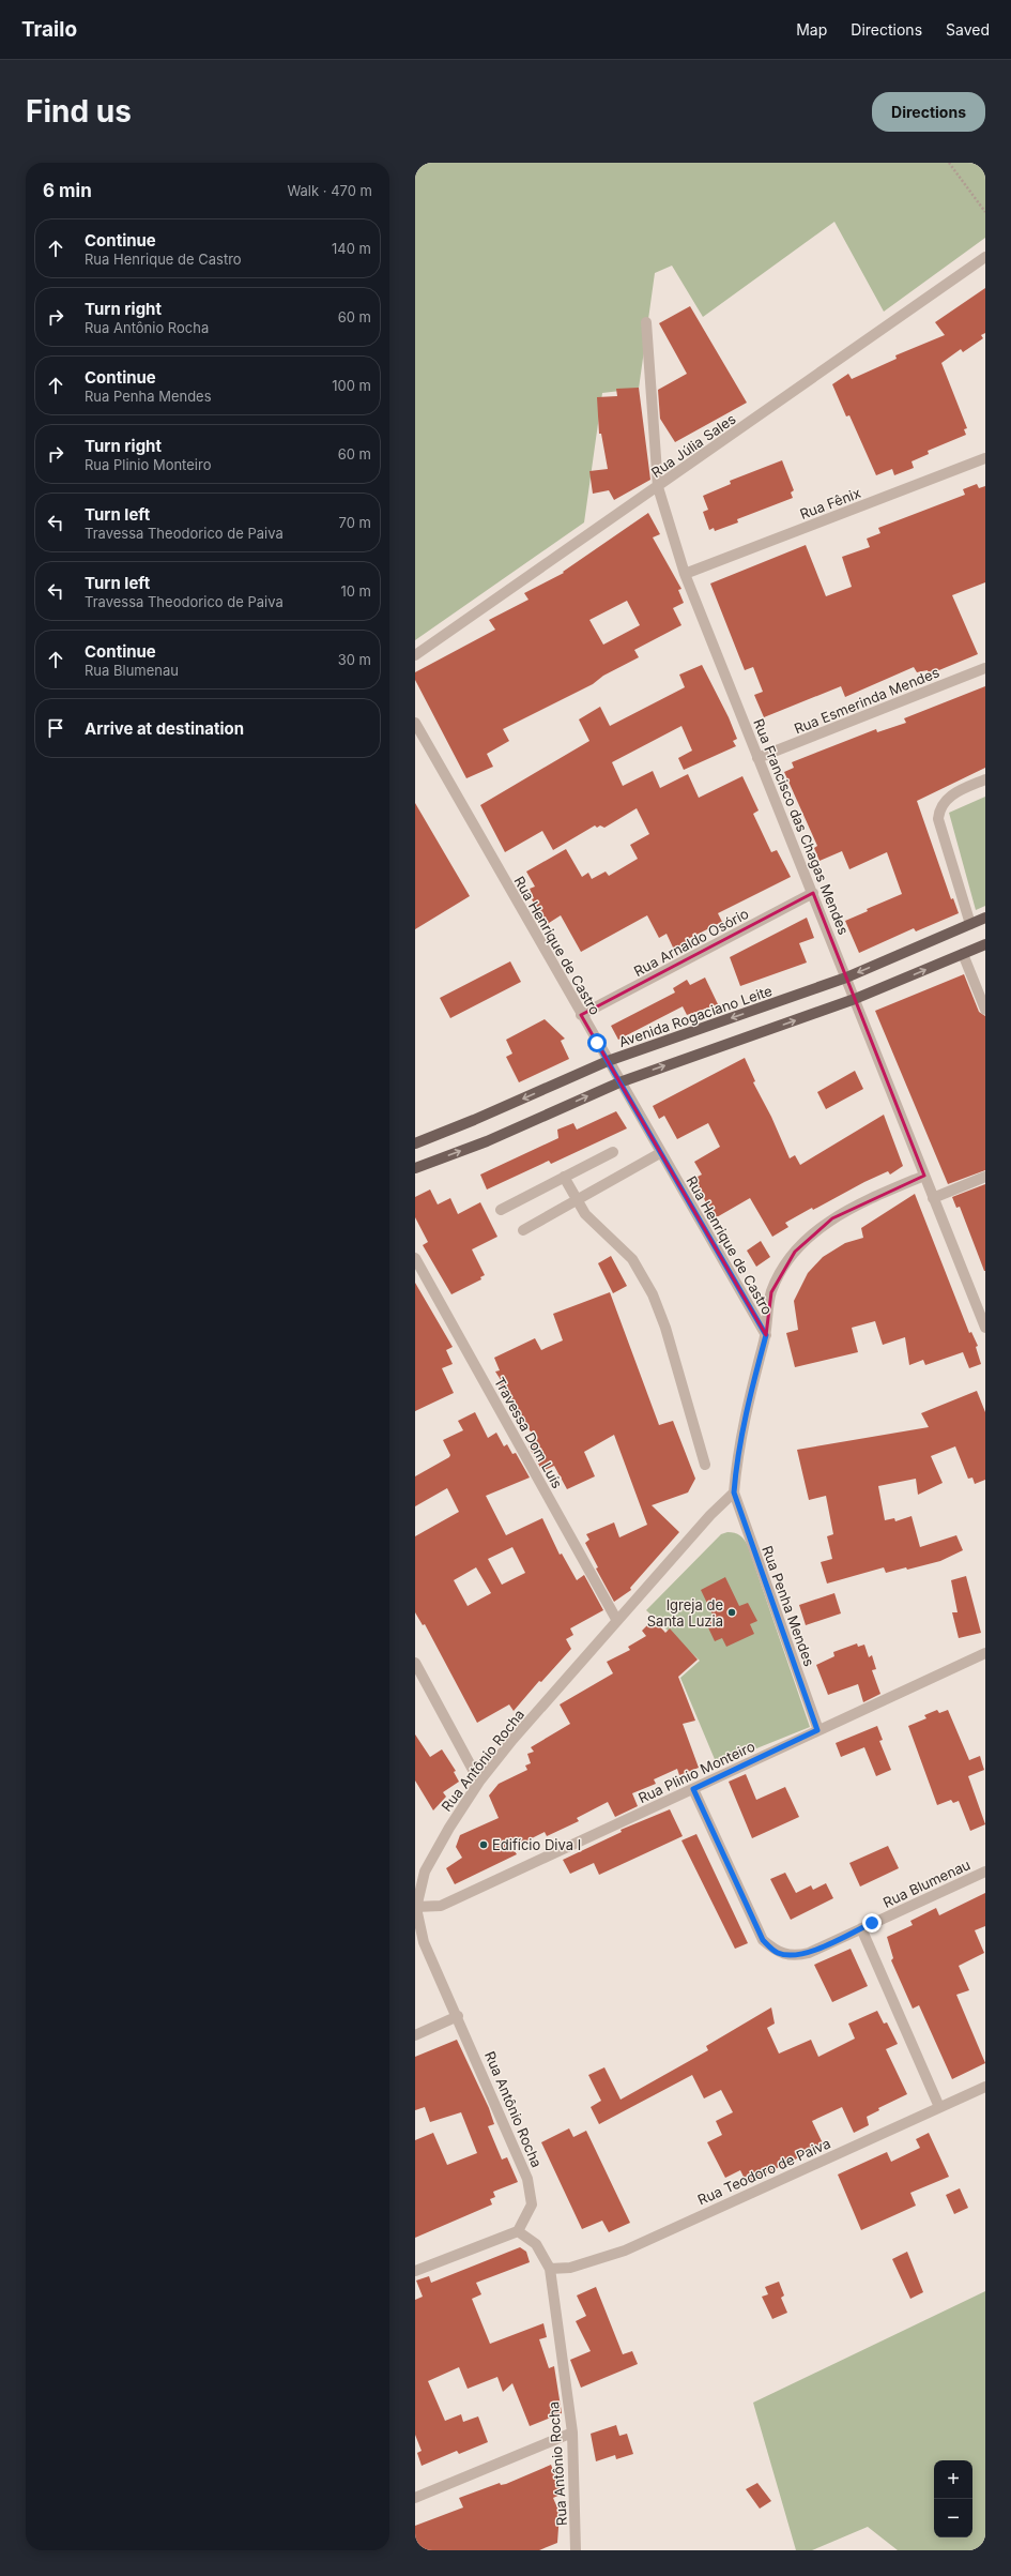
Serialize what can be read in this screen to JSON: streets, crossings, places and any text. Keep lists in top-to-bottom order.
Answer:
{
  "streets": {
    "main road": ["Avenida Rogaciano Leite"],
    "street": [
      "Rua Júlia Sales",
      "Rua Fênix",
      "Rua Esmerinda Mendes",
      "Rua Francisco das Chagas Mendes",
      "Rua Arnaldo Osório",
      "Rua Henrique de Castro",
      "Travessa Dom Luís",
      "Rua Penha Mendes",
      "Rua Antônio Rocha",
      "Rua Plinio Monteiro",
      "Rua Blumenau",
      "Rua Teodoro de Paiva"
    ]
  },
  "crossings": [
    ["Rua Júlia Sales", "Rua Francisco das Chagas Mendes"],
    ["Rua Fênix", "Rua Francisco das Chagas Mendes"],
    ["Rua Esmerinda Mendes", "Rua Francisco das Chagas Mendes"],
    ["Rua Francisco das Chagas Mendes", "Rua Arnaldo Osório"],
    ["Rua Francisco das Chagas Mendes", "Avenida Rogaciano Leite"],
    ["Rua Arnaldo Osório", "Rua Henrique de Castro"],
    ["Rua Henrique de Castro", "Avenida Rogaciano Leite"],
    ["Travessa Dom Luís", "Rua Antônio Rocha"],
    ["Rua Penha Mendes", "Rua Antônio Rocha"],
    ["Rua Penha Mendes", "Rua Plinio Monteiro"],
    ["Rua Antônio Rocha", "Rua Plinio Monteiro"],
    ["Rua Antônio Rocha", "Rua Teodoro de Paiva"],
    ["Rua Plinio Monteiro", "Rua Blumenau"]
  ],
  "places": ["Igreja de Santa Luzia", "Edifício Diva I"],
  "page": {
    "header": "Trailo",
    "nav": ["Map", "Directions", "Saved"],
    "buttons": "Directions",
    "title": "Find us",
    "heading": ["6 min", "Walk · 470 m"],
    "list": [
      ["Continue", "Rua Henrique de Castro", "140 m"],
      ["Turn right", "Rua Antônio Rocha", "60 m"],
      ["Continue", "Rua Penha Mendes", "100 m"],
      ["Turn right", "Rua Plinio Monteiro", "60 m"],
      ["Turn left", "Travessa Theodorico de Paiva", "70 m"],
      ["Turn left", "Travessa Theodorico de Paiva", "10 m"],
      ["Continue", "Rua Blumenau", "30 m"],
      "Arrive at destination"
    ],
    "map_buttons": ["+", "−"]
  }
}
